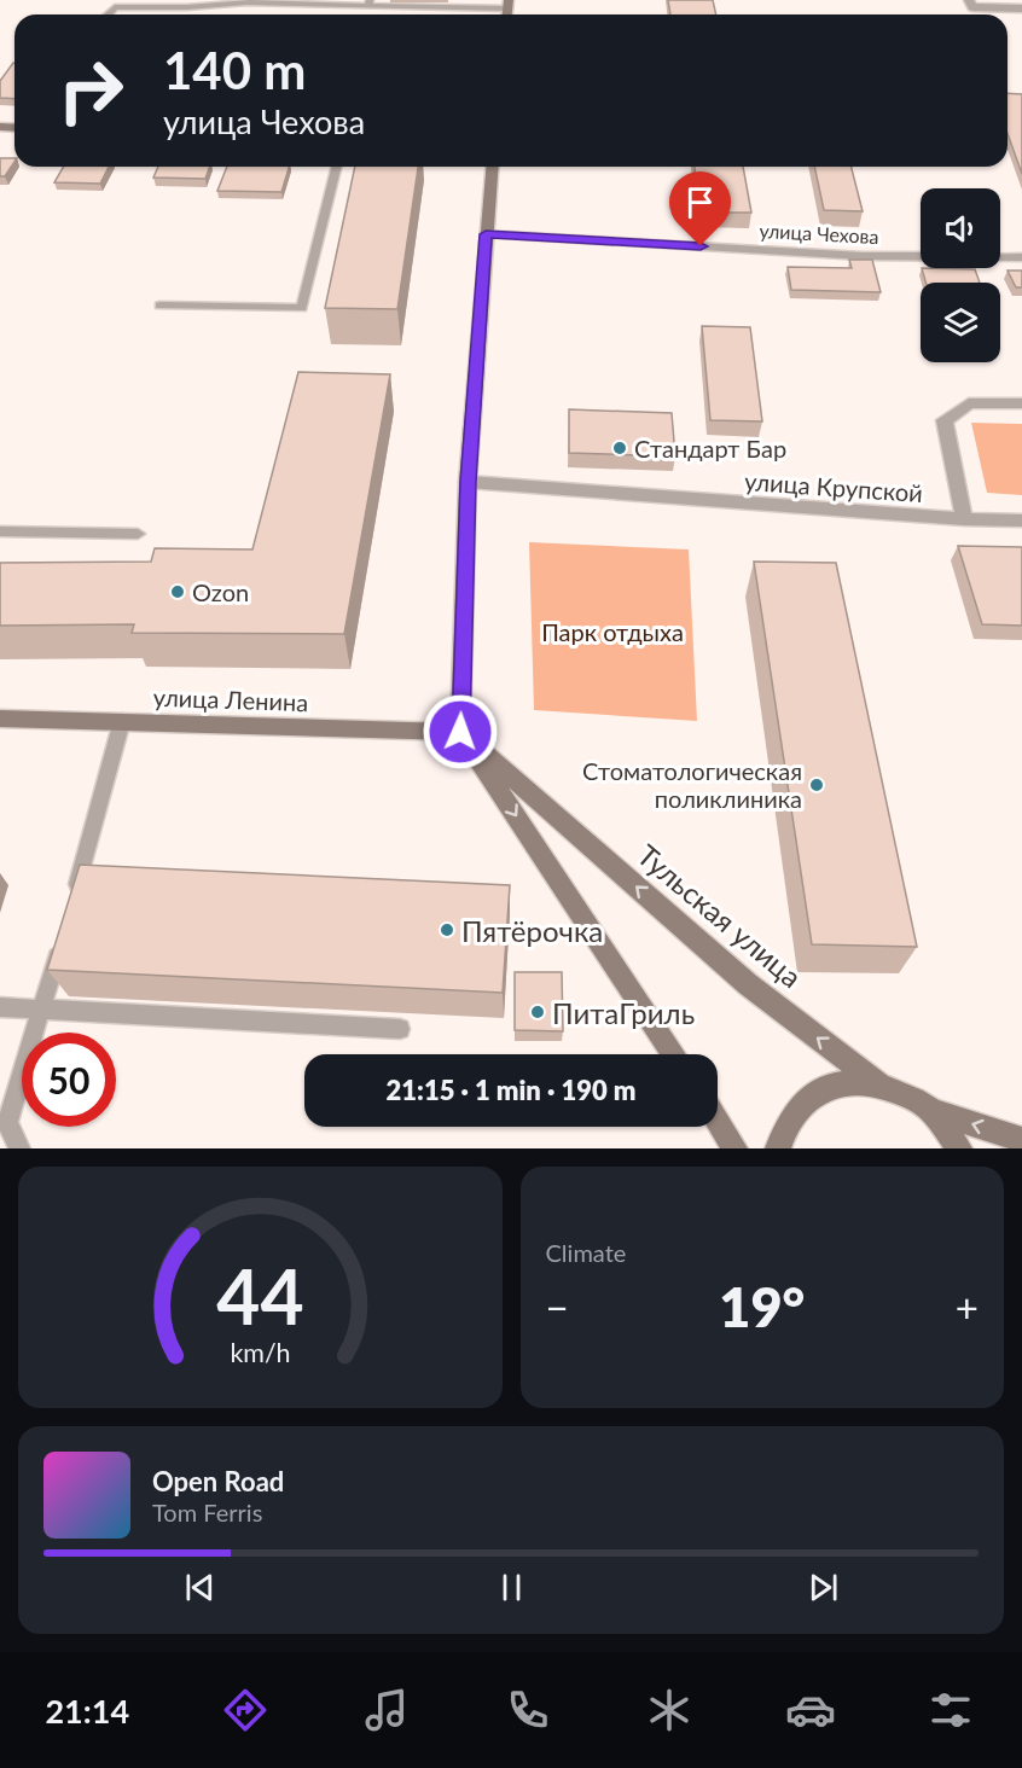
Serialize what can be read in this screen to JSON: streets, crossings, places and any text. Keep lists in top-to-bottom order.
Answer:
{
  "streets": {
    "main road": ["улица Ленина", "Тульская улица"],
    "street": ["улица Чехова", "улица Крупской"]
  },
  "crossings": [
    ["улица Ленина", "Тульская улица"]
  ],
  "parks": ["Парк отдыха"],
  "places": [
    "Стандарт Бар",
    "Ozon",
    "Стоматологическая поликлиника",
    "Пятёрочка",
    "ПитаГриль"
  ],
  "page": {
    "turn": ["140 m", "улица Чехова"],
    "limit": "50",
    "trip": "21:15 · 1 min · 190 m",
    "tile": "Climate",
    "heat": ["−", "19°", "+"],
    "song": ["Open Road", "Tom Ferris"],
    "tabs": "21:14",
    "gauge": ["44", "km/h"]
  }
}
